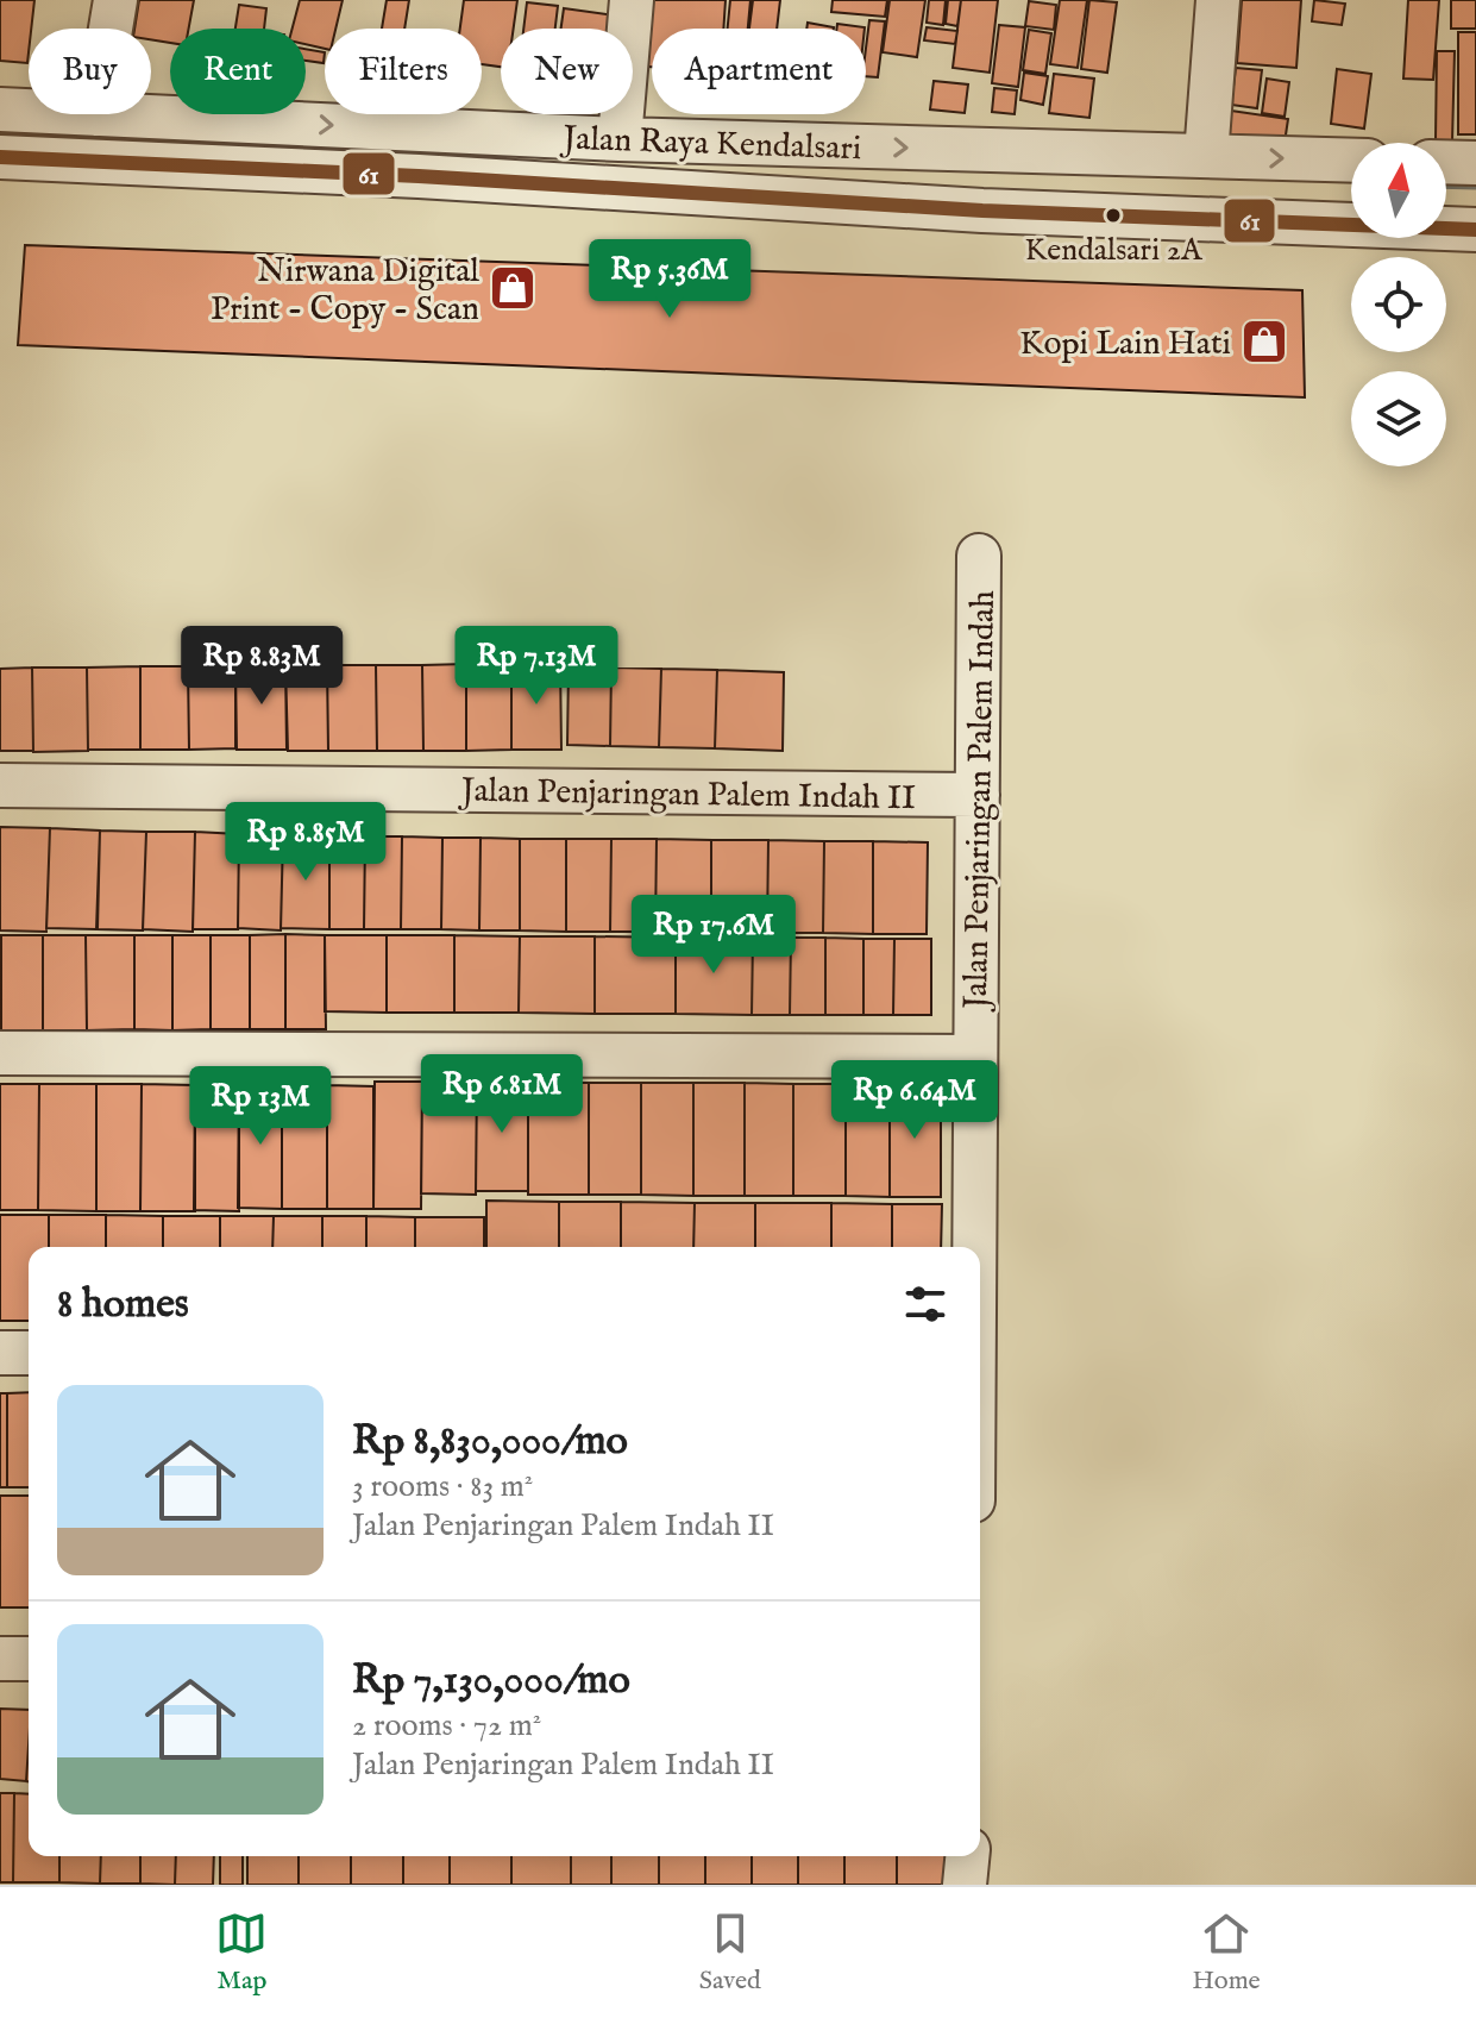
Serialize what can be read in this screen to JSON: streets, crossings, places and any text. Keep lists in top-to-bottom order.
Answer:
{
  "streets": {
    "street": ["Jalan Raya Kendalsari", "Jalan Penjaringan Palem Indah II", "Jalan Penjaringan Palem Indah"]
  },
  "crossings": [
    ["Jalan Penjaringan Palem Indah II", "Jalan Penjaringan Palem Indah"]
  ],
  "places": {
    "other": ["Kendalsari 2A"],
    "shop": ["Nirwana Digital Print - Copy - Scan", "Kopi Lain Hati"]
  },
  "lines": ["transit line 61"],
  "north": "top",
  "page": {
    "chip": [
      "Buy",
      "Rent",
      "Filters",
      "New",
      "Apartment"
    ],
    "price": [
      "Rp 5.36M",
      "Rp 8.83M",
      "Rp 7.13M",
      "Rp 8.85M",
      "Rp 17.6M",
      "Rp 6.81M",
      "Rp 6.64M",
      "Rp 13M"
    ],
    "heading": "8 homes",
    "list": [
      {
        "name": "Rp 8,830,000/mo",
        "note": "3 rooms · 83 m² · Jalan Penjaringan Palem Indah II"
      },
      {
        "name": "Rp 7,130,000/mo",
        "note": "2 rooms · 72 m² · Jalan Penjaringan Palem Indah II"
      }
    ],
    "tabs": ["Map", "Saved", "Home"]
  }
}
